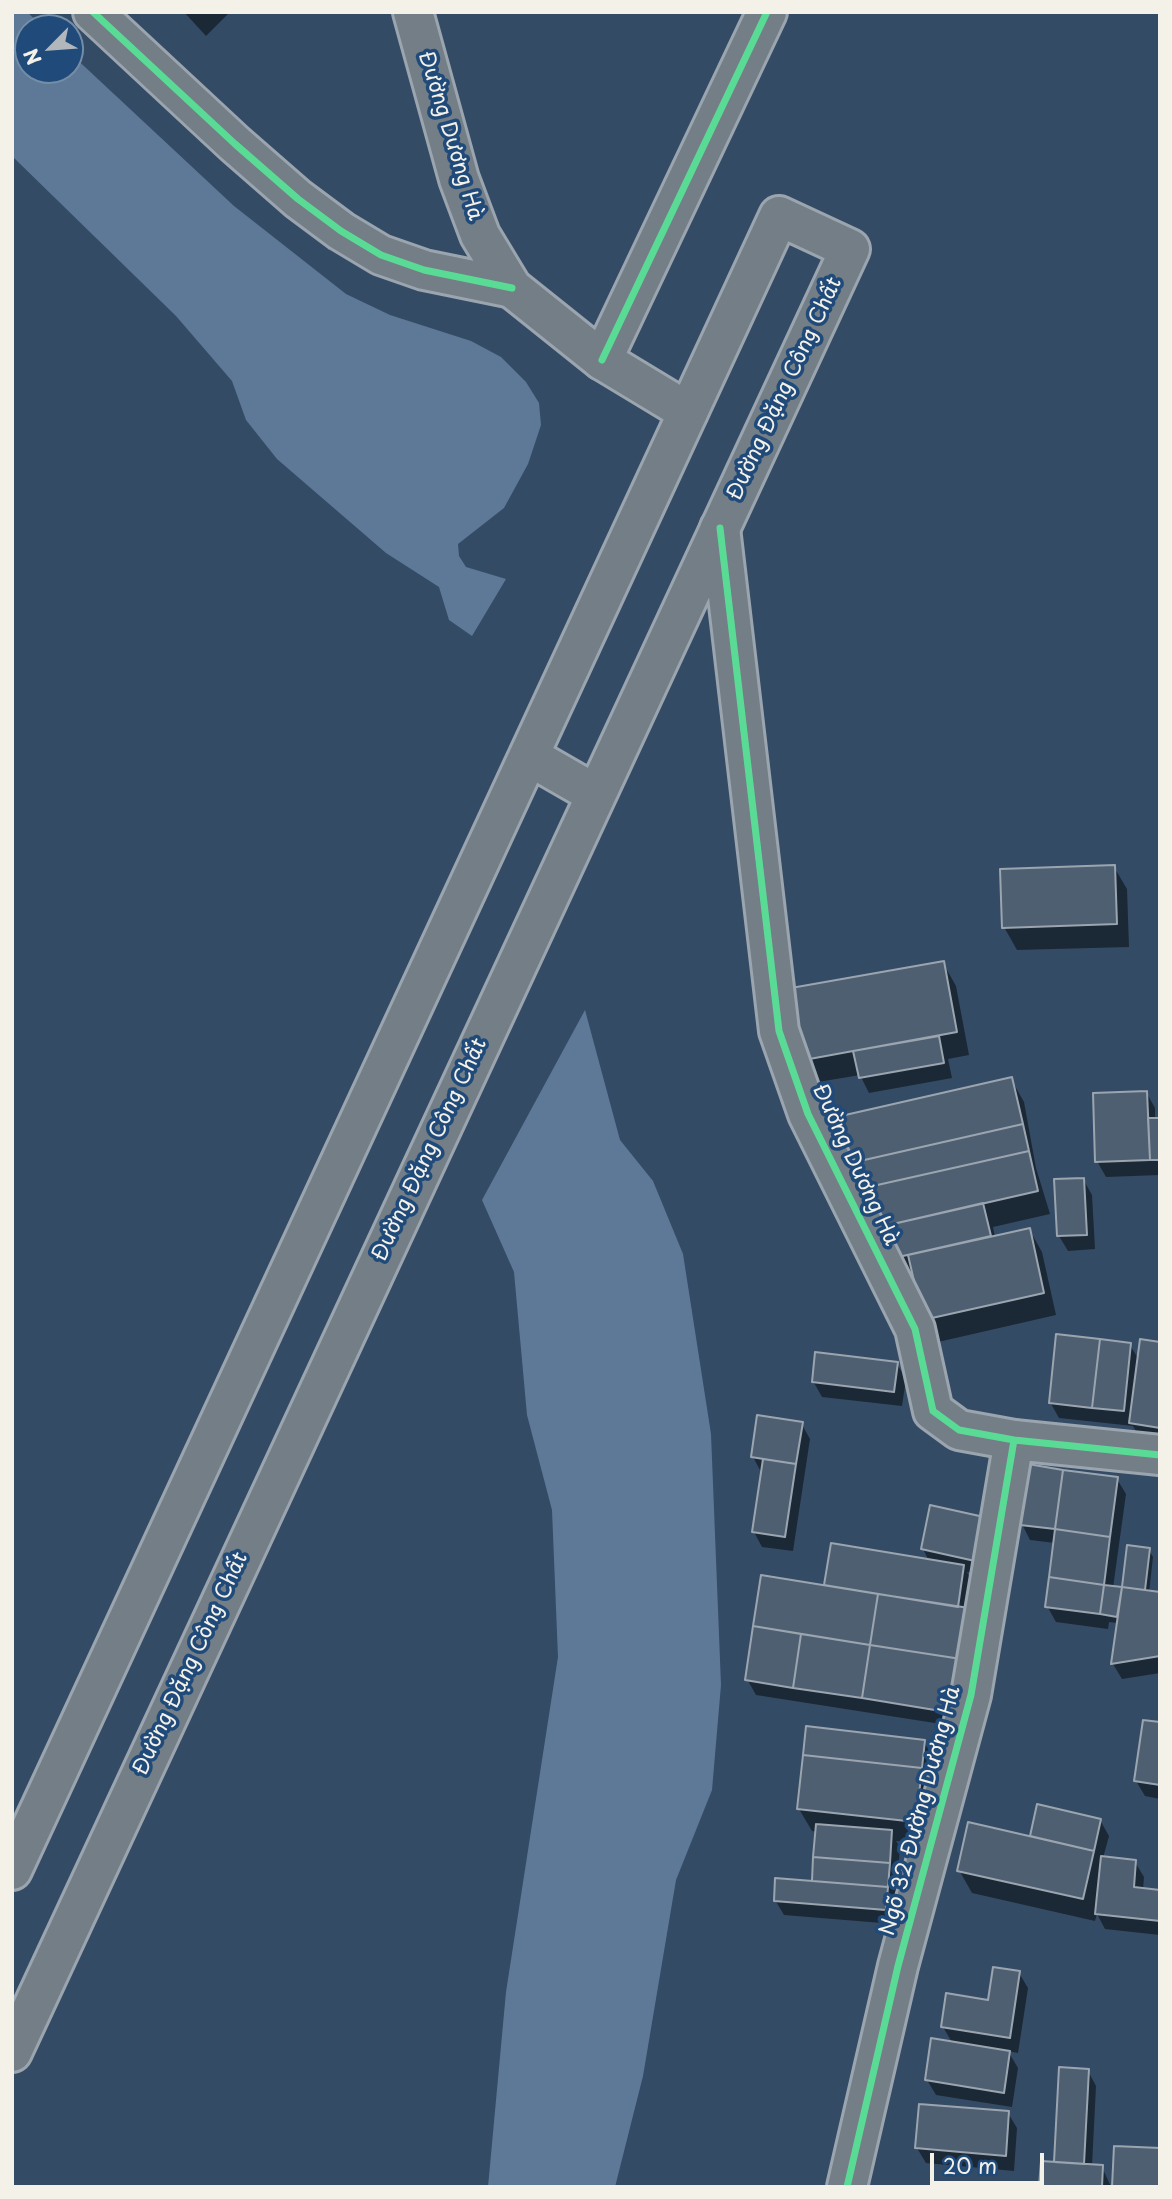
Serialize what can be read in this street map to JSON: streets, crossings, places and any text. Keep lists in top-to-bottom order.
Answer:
{
  "streets": {
    "main road": ["Đường Dương Hà", "Đường Đặng Công Chất", "Ngõ 32 Đường Dương Hà"]
  },
  "crossings": [
    ["Đường Dương Hà", "Đường Đặng Công Chất"],
    ["Đường Dương Hà", "Ngõ 32 Đường Dương Hà"]
  ],
  "scale_bar": "20 m",
  "north": "bottom left"
}
